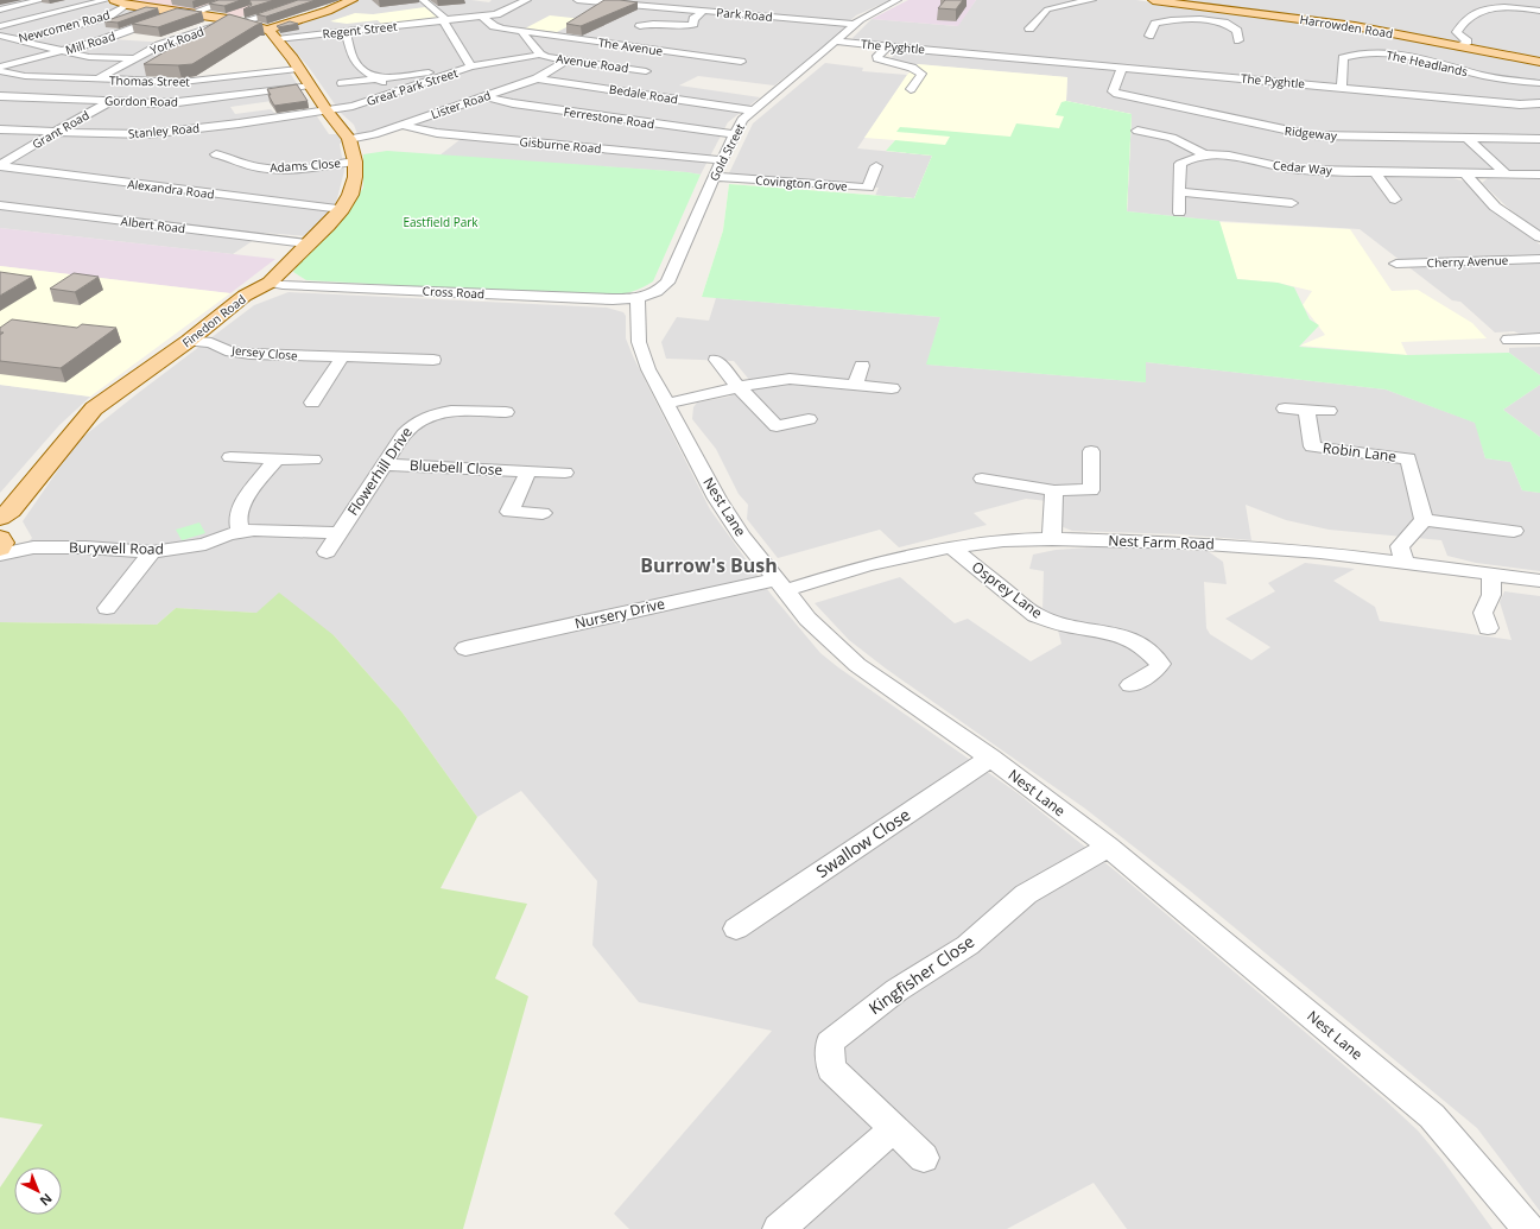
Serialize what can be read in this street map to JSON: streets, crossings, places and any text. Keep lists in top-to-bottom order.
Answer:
{
  "streets": {
    "main road": ["Harrowden Road", "Finedon Road"],
    "street": [
      "Park Road",
      "Newcomen Road",
      "Regent Street",
      "York Road",
      "Mill Road",
      "The Avenue",
      "The Pyghtle",
      "Avenue Road",
      "The Headlands",
      "Thomas Street",
      "Great Park Street",
      "Bedale Road",
      "Gordon Road",
      "Lister Road",
      "Ferrestone Road",
      "Grant Road",
      "Stanley Road",
      "Ridgeway",
      "Gisburne Road",
      "Gold Street",
      "Adams Close",
      "Cedar Way",
      "Covington Grove",
      "Alexandra Road",
      "Albert Road",
      "Cherry Avenue",
      "Cross Road",
      "Jersey Close",
      "Robin Lane",
      "Bluebell Close",
      "Flowerhill Drive",
      "Nest Lane",
      "Nest Farm Road",
      "Burywell Road",
      "Osprey Lane",
      "Nursery Drive",
      "Swallow Close",
      "Kingfisher Close"
    ]
  },
  "crossings": [
    ["Park Road", "Gold Street"],
    ["Regent Street", "The Avenue"],
    ["Regent Street", "Great Park Street"],
    ["Regent Street", "Finedon Road"],
    ["York Road", "Thomas Street"],
    ["The Pyghtle", "The Headlands"],
    ["The Pyghtle", "Ridgeway"],
    ["The Pyghtle", "Gold Street"],
    ["Avenue Road", "Great Park Street"],
    ["Avenue Road", "Lister Road"],
    ["Thomas Street", "Grant Road"],
    ["Thomas Street", "Finedon Road"],
    ["Great Park Street", "Stanley Road"],
    ["Great Park Street", "Finedon Road"],
    ["Bedale Road", "Lister Road"],
    ["Bedale Road", "Gold Street"],
    ["Gordon Road", "Grant Road"],
    ["Gordon Road", "Finedon Road"],
    ["Lister Road", "Ferrestone Road"],
    ["Lister Road", "Gisburne Road"],
    ["Lister Road", "Finedon Road"],
    ["Ferrestone Road", "Gold Street"],
    ["Grant Road", "Stanley Road"],
    ["Grant Road", "Alexandra Road"],
    ["Stanley Road", "Finedon Road"],
    ["Gisburne Road", "Gold Street"],
    ["Gold Street", "Covington Grove"],
    ["Gold Street", "Cross Road"],
    ["Gold Street", "Nest Lane"],
    ["Adams Close", "Finedon Road"],
    ["Alexandra Road", "Finedon Road"],
    ["Albert Road", "Finedon Road"],
    ["Cross Road", "Finedon Road"],
    ["Cross Road", "Nest Lane"],
    ["Finedon Road", "Jersey Close"],
    ["Finedon Road", "Burywell Road"],
    ["Bluebell Close", "Flowerhill Drive"],
    ["Flowerhill Drive", "Burywell Road"],
    ["Nest Lane", "Nest Farm Road"],
    ["Nest Lane", "Nursery Drive"],
    ["Nest Lane", "Swallow Close"],
    ["Nest Lane", "Kingfisher Close"],
    ["Nest Farm Road", "Osprey Lane"],
    ["Nest Farm Road", "Nursery Drive"]
  ],
  "districts": ["Burrow's Bush"],
  "parks": ["Eastfield Park"],
  "north": "bottom right"
}
